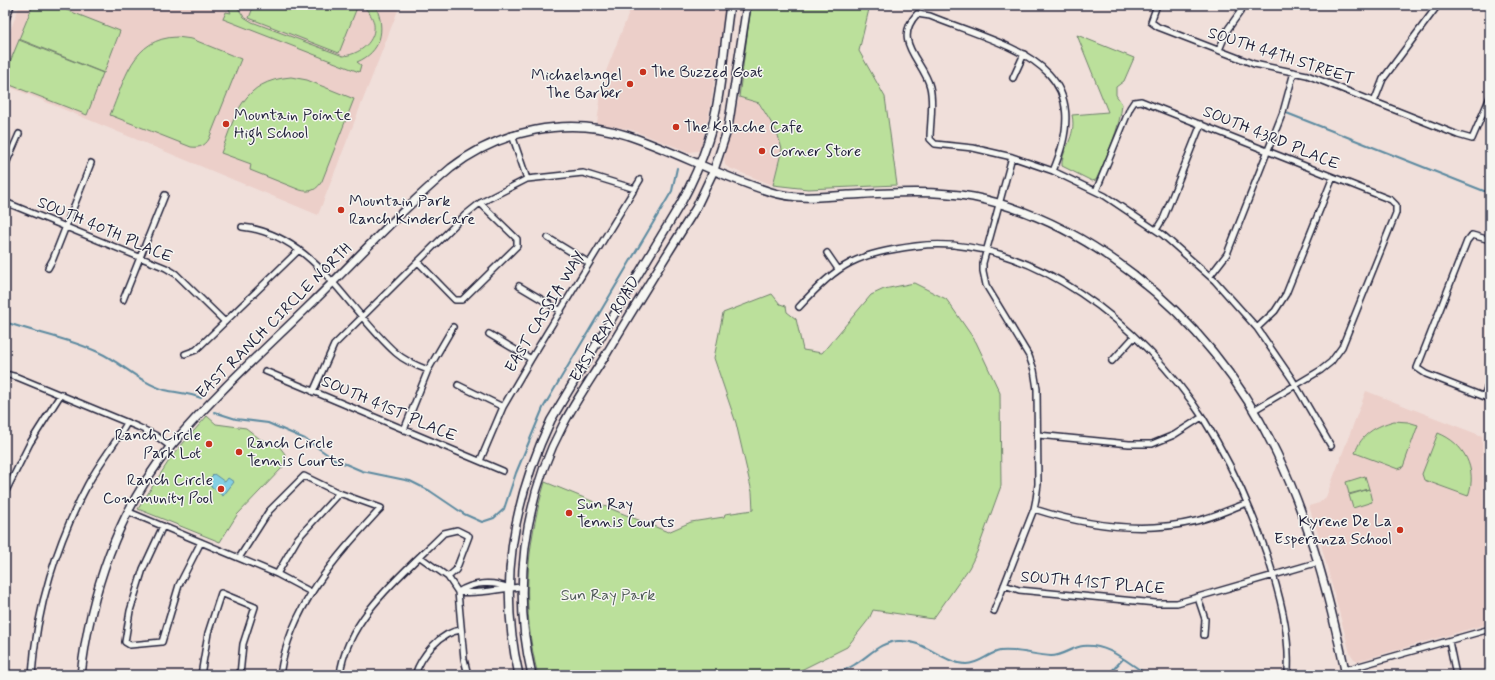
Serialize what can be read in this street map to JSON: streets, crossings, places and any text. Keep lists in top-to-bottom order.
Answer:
{
  "streets": {
    "street": [
      "SOUTH 44TH STREET",
      "SOUTH 43RD PLACE",
      "SOUTH 40TH PLACE",
      "EAST CASSIA WAY",
      "EAST RANCH CIRCLE NORTH",
      "EAST RAY ROAD",
      "SOUTH 41ST PLACE"
    ]
  },
  "crossings": [
    ["EAST CASSIA WAY", "SOUTH 41ST PLACE"],
    ["EAST RANCH CIRCLE NORTH", "EAST RAY ROAD"],
    ["EAST RANCH CIRCLE NORTH", "SOUTH 41ST PLACE"]
  ],
  "parks": ["Sun Ray Park"],
  "places": [
    "The Buzzed Goat",
    "Michaelangel The Barber",
    "Mountain Pointe High School",
    "The Kolache Cafe",
    "Corner Store",
    "Mountain Park Ranch KinderCare",
    "Ranch Circle Park Lot",
    "Ranch Circle Tennis Courts",
    "Ranch Circle Community Pool",
    "Sun Ray Tennis Courts",
    "Kyrene De La Esperanza School"
  ]
}
